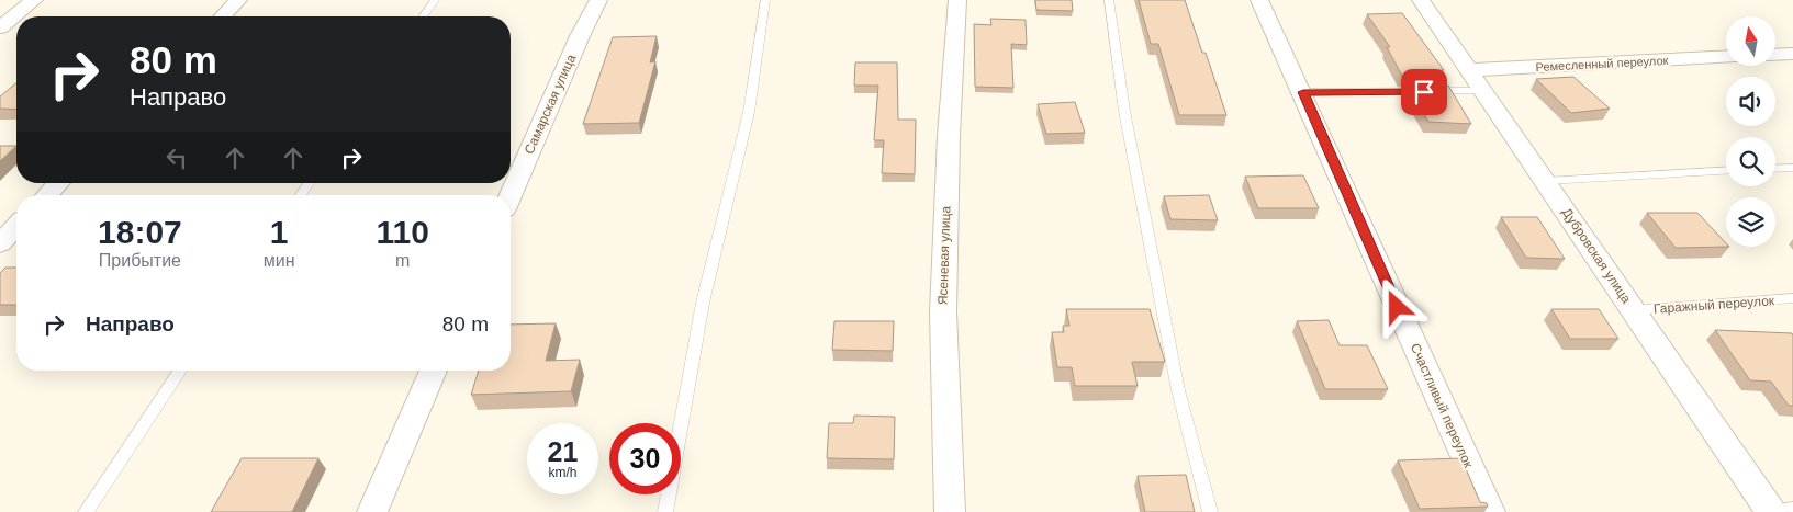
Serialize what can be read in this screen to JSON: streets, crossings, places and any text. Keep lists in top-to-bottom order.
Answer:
{
  "streets": {
    "street": [
      "Ремесленный переулок",
      "Самарская улица",
      "Ясеневая улица",
      "Дубровская улица",
      "Счастливый переулок"
    ],
    "lane": ["Гаражный переулок"]
  },
  "crossings": [
    ["Ремесленный переулок", "Дубровская улица"],
    ["Дубровская улица", "Гаражный переулок"]
  ],
  "north": "top",
  "page": {
    "turn": ["80 m", "Направо"],
    "eta": [
      "18:07",
      "Прибытие",
      "1",
      "мин",
      "110",
      "m"
    ],
    "list": [
      {
        "name": "Направо",
        "value": "80 m"
      }
    ],
    "speed": "21 km/h",
    "limit": "30"
  }
}
